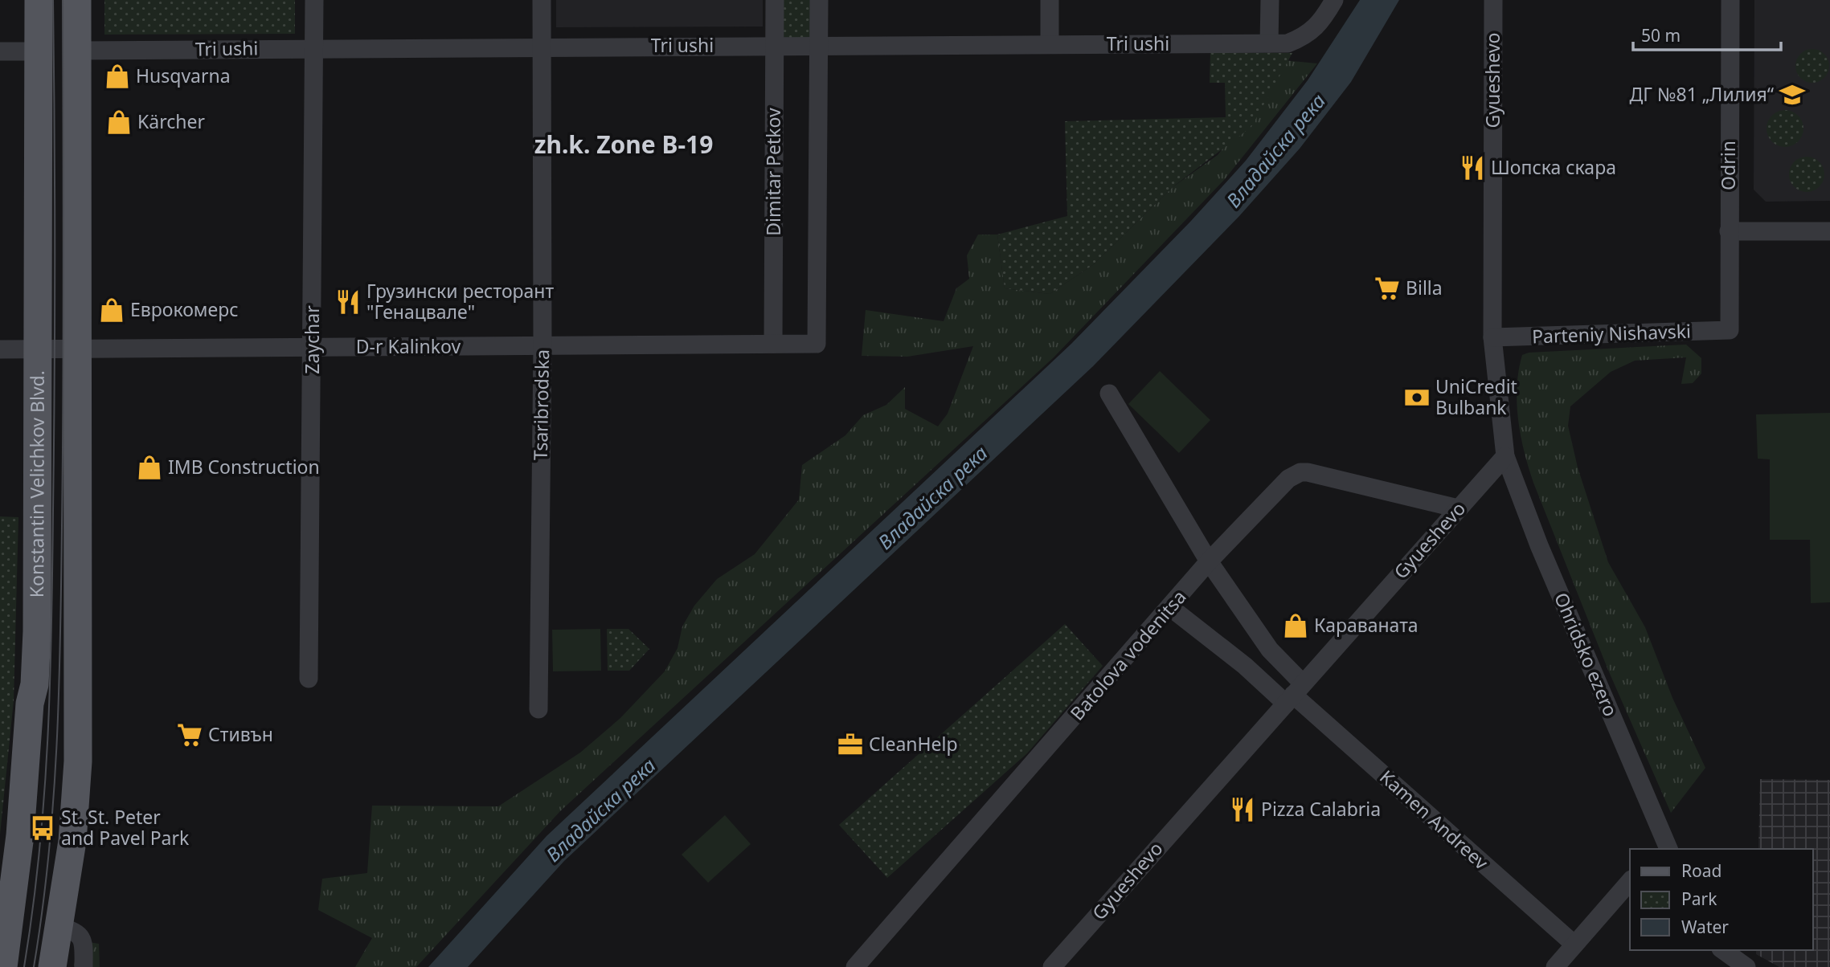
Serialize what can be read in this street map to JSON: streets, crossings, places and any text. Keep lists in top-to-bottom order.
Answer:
{
  "streets": {
    "main road": ["Konstantin Velichkov Blvd."],
    "street": [
      "Tri ushi",
      "Gyueshevo",
      "Odrin",
      "Dimitar Petkov",
      "Parteniy Nishavski",
      "Zaychar",
      "D-r Kalinkov",
      "Tsaribrodska",
      "Ohridsko ezero",
      "Batolova vodenitsa",
      "Kamen Andreev"
    ]
  },
  "crossings": [
    ["Tri ushi", "Dimitar Petkov"],
    ["Tri ushi", "Zaychar"],
    ["Tri ushi", "D-r Kalinkov"],
    ["Tri ushi", "Tsaribrodska"],
    ["Tri ushi", "Konstantin Velichkov Blvd."],
    ["Gyueshevo", "Parteniy Nishavski"],
    ["Gyueshevo", "Ohridsko ezero"],
    ["Gyueshevo", "Batolova vodenitsa"],
    ["Gyueshevo", "Kamen Andreev"],
    ["Odrin", "Parteniy Nishavski"],
    ["Dimitar Petkov", "D-r Kalinkov"],
    ["Zaychar", "D-r Kalinkov"],
    ["D-r Kalinkov", "Tsaribrodska"],
    ["D-r Kalinkov", "Konstantin Velichkov Blvd."],
    ["Batolova vodenitsa", "Kamen Andreev"]
  ],
  "districts": ["zh.k. Zone B-19"],
  "water": ["Владайска река"],
  "places": {
    "shop": [
      "Husqvarna",
      "Kärcher",
      "Еврокомерс",
      "IMB Construction",
      "Караваната"
    ],
    "school or university": ["ДГ №81 „Лилия“"],
    "restaurant": ["Шопска скара", "Грузински ресторант \"Генацвале\"", "Pizza Calabria"],
    "supermarket": ["Billa", "Стивън"],
    "bank": ["UniCredit Bulbank"],
    "office": ["CleanHelp"],
    "bus stop": ["St. St. Peter and Pavel Park"]
  },
  "legend": ["Road", "Park", "Water"],
  "scale_bar": "50 m"
}
